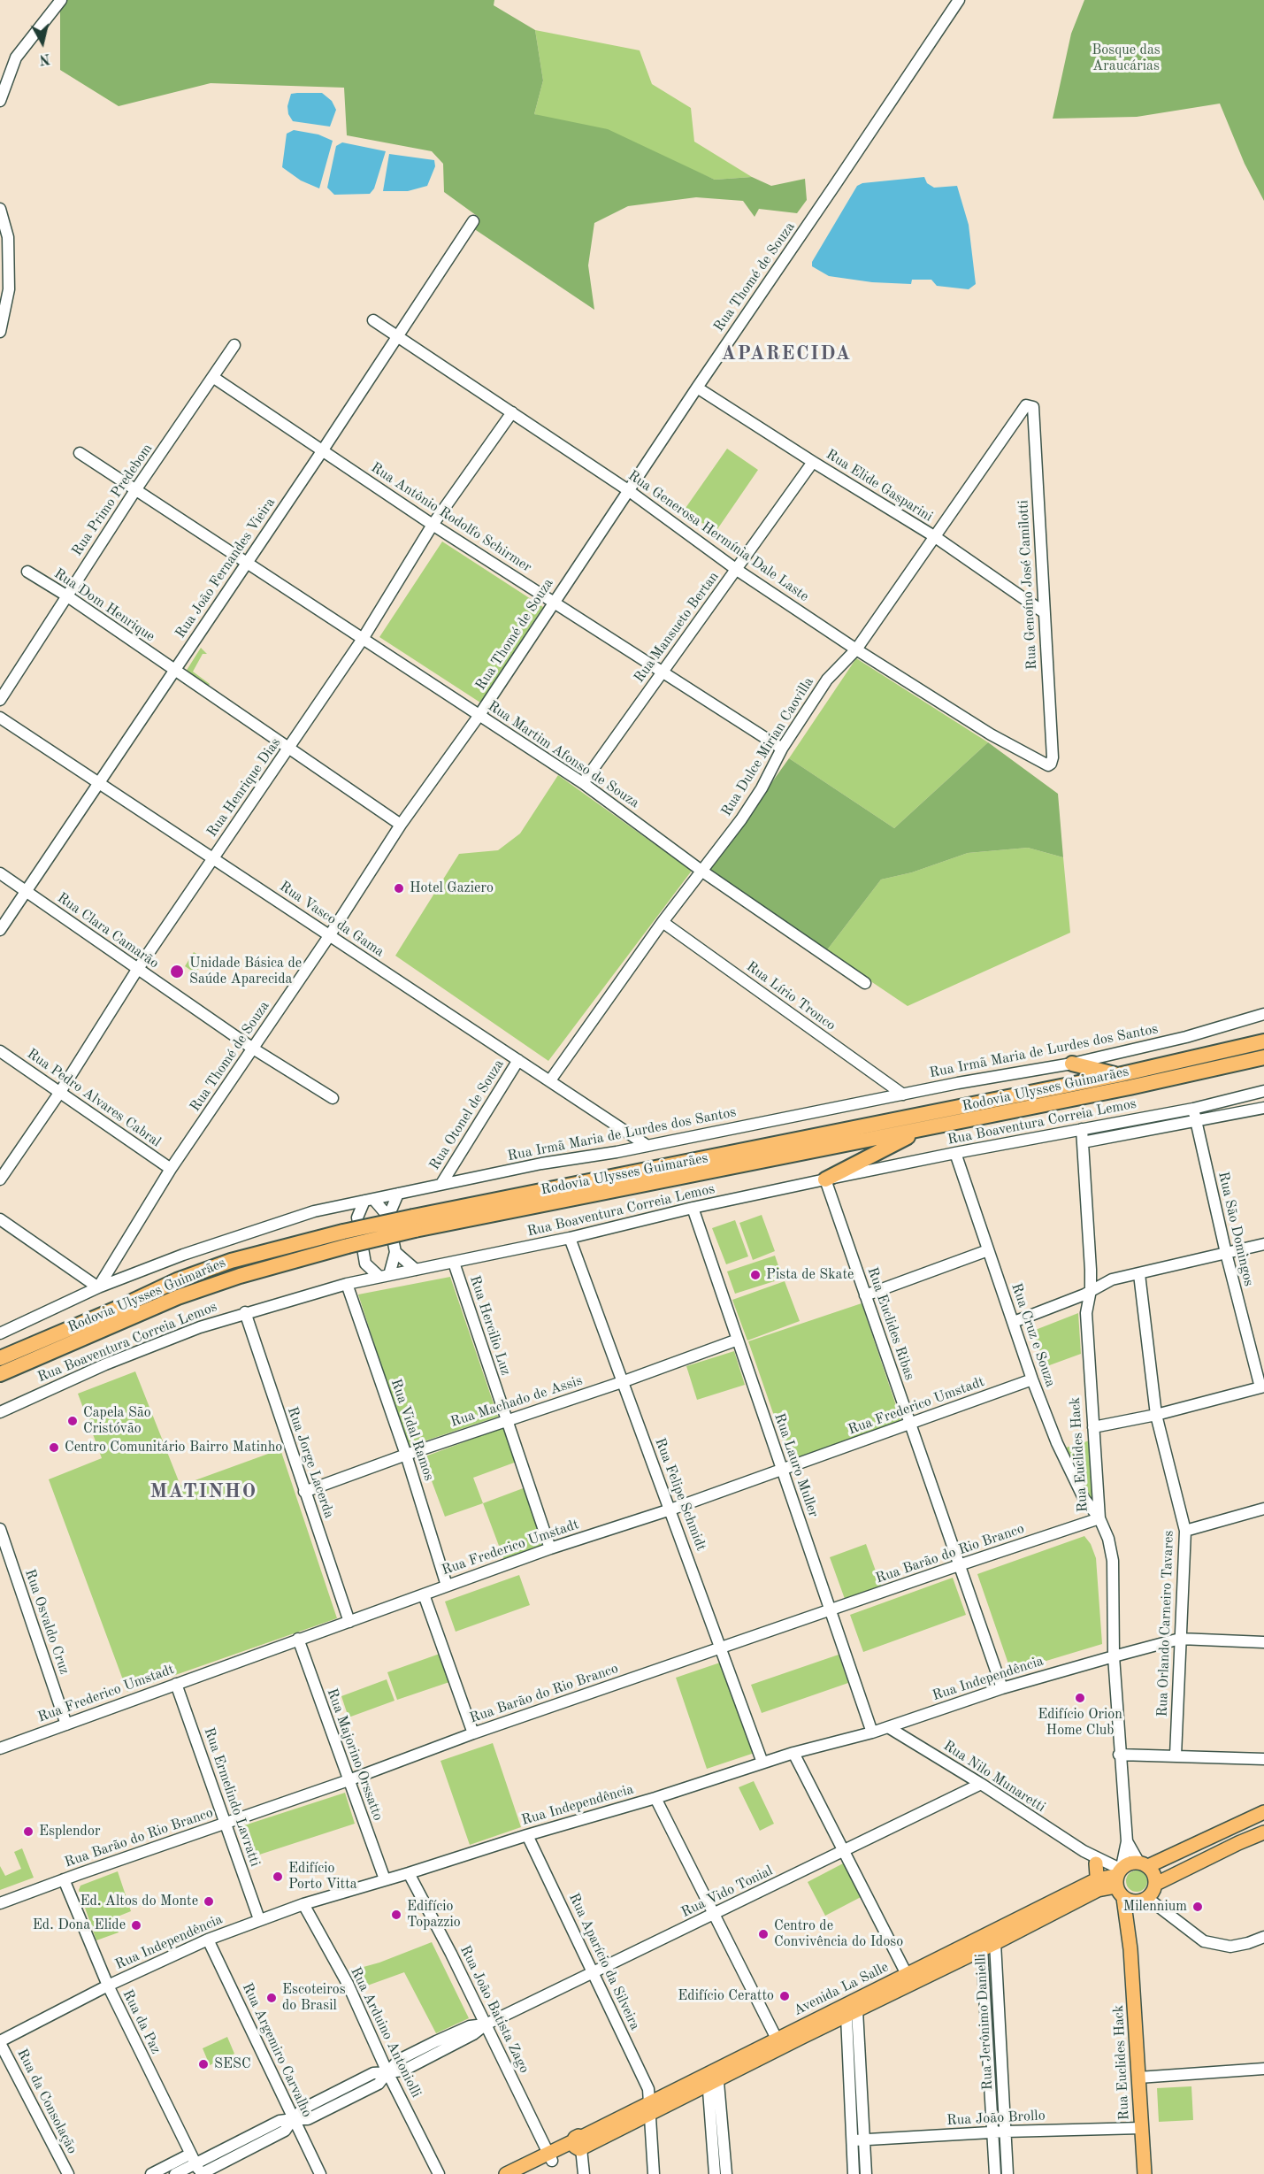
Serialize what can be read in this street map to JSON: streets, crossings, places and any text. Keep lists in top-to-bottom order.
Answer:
{
  "streets": {
    "highway": ["Rodovia Ulysses Guimarães"],
    "main road": ["Rua Euclides Hack", "Avenida La Salle"],
    "street": [
      "Rua Thomé de Souza",
      "Rua Elide Gasparini",
      "Rua Primo Predebom",
      "Rua Antônio Rodolfo Schirmer",
      "Rua Generosa Hermínia Dale Laste",
      "Rua João Fernandes Vieira",
      "Rua Genoíno José Camilotti",
      "Rua Dom Henrique",
      "Rua Mansueto Bertan",
      "Rua Dulce Mirian Caovilla",
      "Rua Martim Afonso de Souza",
      "Rua Henrique Dias",
      "Rua Vasco da Gama",
      "Rua Clara Camarão",
      "Rua Lírio Tronco",
      "Rua Irmã Maria de Lurdes dos Santos",
      "Rua Pedro Alvares Cabral",
      "Rua Otonel de Souza",
      "Rua Boaventura Correia Lemos",
      "Rua São Domingos",
      "Rua Euclides Ribas",
      "Rua Hercilio Luz",
      "Rua Cruz e Souza",
      "Rua Machado de Assis",
      "Rua Frederico Umstadt",
      "Rua Vidal Ramos",
      "Rua Jorge Lacerda",
      "Rua Lauro Muller",
      "Rua Felipe Schmidt",
      "Rua Barão do Rio Branco",
      "Rua Osvaldo Cruz",
      "Rua Orlando Carneiro Tavares",
      "Rua Independência",
      "Rua Majorino Orssatto",
      "Rua Nilo Munaretti",
      "Rua Ermelindo Lavratti",
      "Rua Vido Tonial",
      "Rua Aparício da Silveira",
      "Rua João Batista Zago",
      "Rua da Paz",
      "Rua Jerônimo Danielli",
      "Rua Arduino Antoniolli",
      "Rua Argemiro Carvalho",
      "Rua da Consolação",
      "Rua João Brollo"
    ]
  },
  "crossings": [
    ["Rua Thomé de Souza", "Rua Elide Gasparini"],
    ["Rua Thomé de Souza", "Rua Antônio Rodolfo Schirmer"],
    ["Rua Thomé de Souza", "Rua Generosa Hermínia Dale Laste"],
    ["Rua Thomé de Souza", "Rua Dom Henrique"],
    ["Rua Thomé de Souza", "Rua Martim Afonso de Souza"],
    ["Rua Thomé de Souza", "Rua Vasco da Gama"],
    ["Rua Thomé de Souza", "Rua Clara Camarão"],
    ["Rua Thomé de Souza", "Rua Irmã Maria de Lurdes dos Santos"],
    ["Rua Thomé de Souza", "Rua Pedro Alvares Cabral"],
    ["Rua Elide Gasparini", "Rua Genoíno José Camilotti"],
    ["Rua Elide Gasparini", "Rua Mansueto Bertan"],
    ["Rua Elide Gasparini", "Rua Dulce Mirian Caovilla"],
    ["Rua Primo Predebom", "Rua Antônio Rodolfo Schirmer"],
    ["Rua Primo Predebom", "Rua Dom Henrique"],
    ["Rua Primo Predebom", "Rua Martim Afonso de Souza"],
    ["Rua Antônio Rodolfo Schirmer", "Rua João Fernandes Vieira"],
    ["Rua Antônio Rodolfo Schirmer", "Rua Mansueto Bertan"],
    ["Rua Antônio Rodolfo Schirmer", "Rua Dulce Mirian Caovilla"],
    ["Rua Antônio Rodolfo Schirmer", "Rua Henrique Dias"],
    ["Rua Generosa Hermínia Dale Laste", "Rua João Fernandes Vieira"],
    ["Rua Generosa Hermínia Dale Laste", "Rua Genoíno José Camilotti"],
    ["Rua Generosa Hermínia Dale Laste", "Rua Mansueto Bertan"],
    ["Rua Generosa Hermínia Dale Laste", "Rua Dulce Mirian Caovilla"],
    ["Rua Generosa Hermínia Dale Laste", "Rua Henrique Dias"],
    ["Rua João Fernandes Vieira", "Rua Dom Henrique"],
    ["Rua João Fernandes Vieira", "Rua Martim Afonso de Souza"],
    ["Rua João Fernandes Vieira", "Rua Vasco da Gama"],
    ["Rua João Fernandes Vieira", "Rua Clara Camarão"],
    ["Rua Genoíno José Camilotti", "Rua Dulce Mirian Caovilla"],
    ["Rua Dom Henrique", "Rua Henrique Dias"],
    ["Rua Mansueto Bertan", "Rua Martim Afonso de Souza"],
    ["Rua Dulce Mirian Caovilla", "Rua Martim Afonso de Souza"],
    ["Rua Dulce Mirian Caovilla", "Rua Vasco da Gama"],
    ["Rua Dulce Mirian Caovilla", "Rua Lírio Tronco"],
    ["Rua Martim Afonso de Souza", "Rua Henrique Dias"],
    ["Rua Henrique Dias", "Rua Vasco da Gama"],
    ["Rua Henrique Dias", "Rua Clara Camarão"],
    ["Rua Henrique Dias", "Rua Pedro Alvares Cabral"],
    ["Rua Vasco da Gama", "Rua Irmã Maria de Lurdes dos Santos"],
    ["Rua Vasco da Gama", "Rua Otonel de Souza"],
    ["Rua Lírio Tronco", "Rua Irmã Maria de Lurdes dos Santos"],
    ["Rua Irmã Maria de Lurdes dos Santos", "Rua Otonel de Souza"],
    ["Rua Boaventura Correia Lemos", "Rua São Domingos"],
    ["Rua Boaventura Correia Lemos", "Rua Euclides Ribas"],
    ["Rua Boaventura Correia Lemos", "Rua Hercilio Luz"],
    ["Rua Boaventura Correia Lemos", "Rua Cruz e Souza"],
    ["Rua Boaventura Correia Lemos", "Rua Vidal Ramos"],
    ["Rua Boaventura Correia Lemos", "Rua Euclides Hack"],
    ["Rua Boaventura Correia Lemos", "Rua Jorge Lacerda"],
    ["Rua Boaventura Correia Lemos", "Rua Lauro Muller"],
    ["Rua Boaventura Correia Lemos", "Rua Felipe Schmidt"],
    ["Rua Euclides Ribas", "Rua Frederico Umstadt"],
    ["Rua Euclides Ribas", "Rua Barão do Rio Branco"],
    ["Rua Euclides Ribas", "Rua Independência"],
    ["Rua Hercilio Luz", "Rua Machado de Assis"],
    ["Rua Hercilio Luz", "Rua Frederico Umstadt"],
    ["Rua Cruz e Souza", "Rua Frederico Umstadt"],
    ["Rua Cruz e Souza", "Rua Euclides Hack"],
    ["Rua Cruz e Souza", "Rua Barão do Rio Branco"],
    ["Rua Machado de Assis", "Rua Vidal Ramos"],
    ["Rua Machado de Assis", "Rua Jorge Lacerda"],
    ["Rua Machado de Assis", "Rua Lauro Muller"],
    ["Rua Machado de Assis", "Rua Felipe Schmidt"],
    ["Rua Frederico Umstadt", "Rua Vidal Ramos"],
    ["Rua Frederico Umstadt", "Rua Jorge Lacerda"],
    ["Rua Frederico Umstadt", "Rua Lauro Muller"],
    ["Rua Frederico Umstadt", "Rua Felipe Schmidt"],
    ["Rua Frederico Umstadt", "Rua Osvaldo Cruz"],
    ["Rua Frederico Umstadt", "Rua Majorino Orssatto"],
    ["Rua Frederico Umstadt", "Rua Ermelindo Lavratti"],
    ["Rua Euclides Hack", "Rua Barão do Rio Branco"],
    ["Rua Euclides Hack", "Rua Independência"],
    ["Rua Euclides Hack", "Rua Nilo Munaretti"],
    ["Rua Euclides Hack", "Avenida La Salle"],
    ["Rua Euclides Hack", "Rua João Brollo"],
    ["Rua Lauro Muller", "Rua Barão do Rio Branco"],
    ["Rua Lauro Muller", "Rua Independência"],
    ["Rua Felipe Schmidt", "Rua Barão do Rio Branco"],
    ["Rua Felipe Schmidt", "Rua Independência"],
    ["Rua Barão do Rio Branco", "Rua Majorino Orssatto"],
    ["Rua Barão do Rio Branco", "Rua Ermelindo Lavratti"],
    ["Rua Barão do Rio Branco", "Rua da Paz"],
    ["Rua Orlando Carneiro Tavares", "Rua Independência"],
    ["Rua Independência", "Rua Majorino Orssatto"],
    ["Rua Independência", "Rua Nilo Munaretti"],
    ["Rua Independência", "Rua Ermelindo Lavratti"],
    ["Rua Independência", "Rua Aparício da Silveira"],
    ["Rua Independência", "Rua João Batista Zago"],
    ["Rua Independência", "Rua da Paz"],
    ["Rua Independência", "Rua Arduino Antoniolli"],
    ["Rua Independência", "Rua Argemiro Carvalho"],
    ["Rua Independência", "Rua da Consolação"],
    ["Rua Nilo Munaretti", "Rua Vido Tonial"],
    ["Rua Nilo Munaretti", "Avenida La Salle"],
    ["Rua Vido Tonial", "Rua Aparício da Silveira"],
    ["Rua Vido Tonial", "Rua João Batista Zago"],
    ["Rua Vido Tonial", "Rua da Paz"],
    ["Rua Vido Tonial", "Rua Arduino Antoniolli"],
    ["Rua Vido Tonial", "Rua Argemiro Carvalho"],
    ["Rua Aparício da Silveira", "Avenida La Salle"],
    ["Avenida La Salle", "Rua João Batista Zago"],
    ["Avenida La Salle", "Rua Jerônimo Danielli"],
    ["Rua Jerônimo Danielli", "Rua João Brollo"]
  ],
  "districts": ["APARECIDA", "MATINHO"],
  "parks": ["Bosque das Araucárias"],
  "places": [
    "Hotel Gaziero",
    "Unidade Básica de Saúde Aparecida",
    "Pista de Skate",
    "Capela São Cristóvão",
    "Centro Comunitário Bairro Matinho",
    "Edifício Orion Home Club",
    "Esplendor",
    "Edifício Porto Vitta",
    "Ed. Altos do Monte",
    "Milennium",
    "Edifício Topazzio",
    "Ed. Dona Elide",
    "Centro de Convivência do Idoso",
    "Edifício Ceratto",
    "Escoteiros do Brasil",
    "SESC"
  ],
  "north": "bottom"
}
